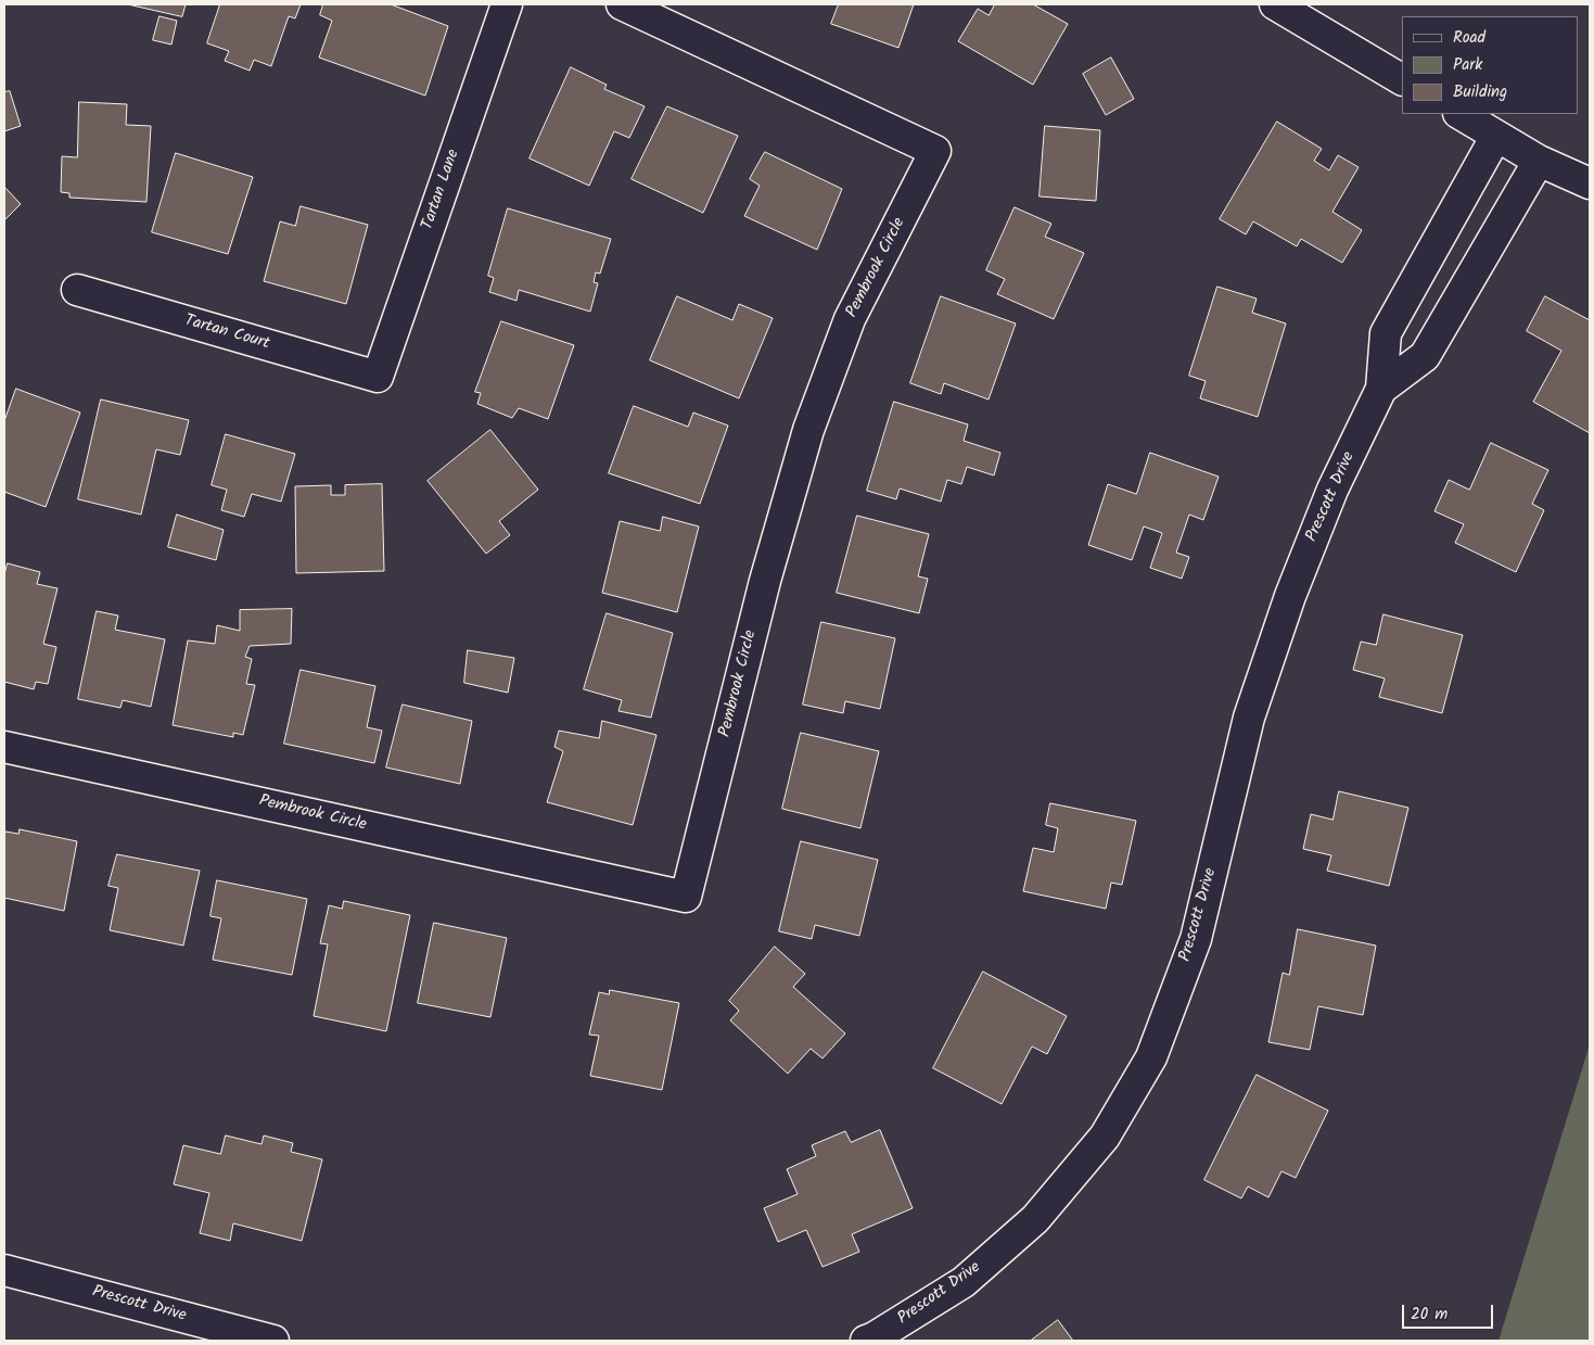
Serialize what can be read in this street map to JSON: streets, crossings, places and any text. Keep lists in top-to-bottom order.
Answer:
{
  "streets": {
    "street": [
      "Tartan Lane",
      "Pembrook Circle",
      "Tartan Court",
      "Prescott Drive"
    ]
  },
  "crossings": [
    ["Tartan Lane", "Tartan Court"]
  ],
  "legend": ["Road", "Park", "Building"],
  "scale_bar": "20 m"
}
